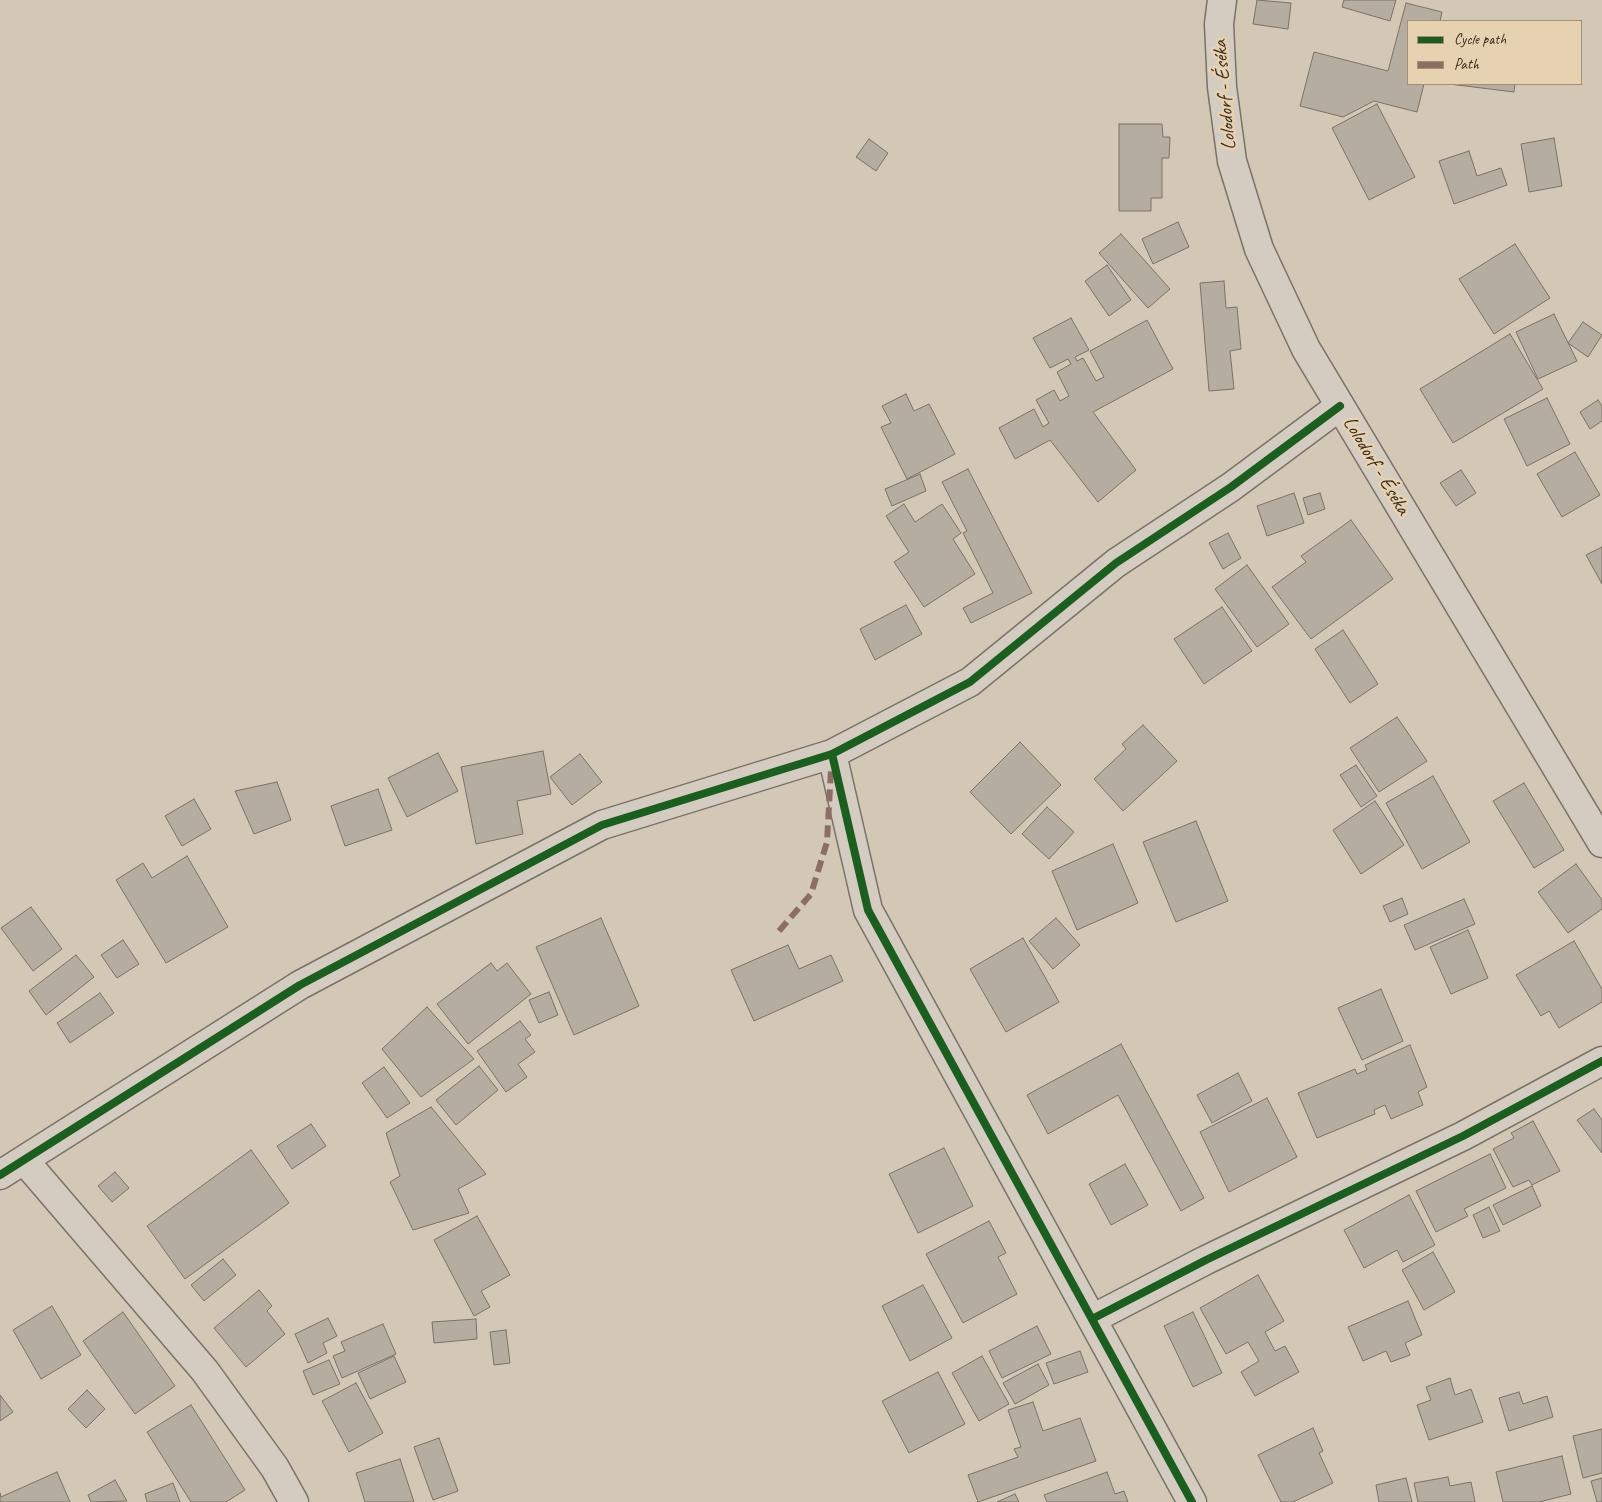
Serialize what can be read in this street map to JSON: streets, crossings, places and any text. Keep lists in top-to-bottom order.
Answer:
{
  "streets": {
    "street": ["Lolodorf - Éséka"]
  },
  "legend": ["Cycle path", "Path"]
}
